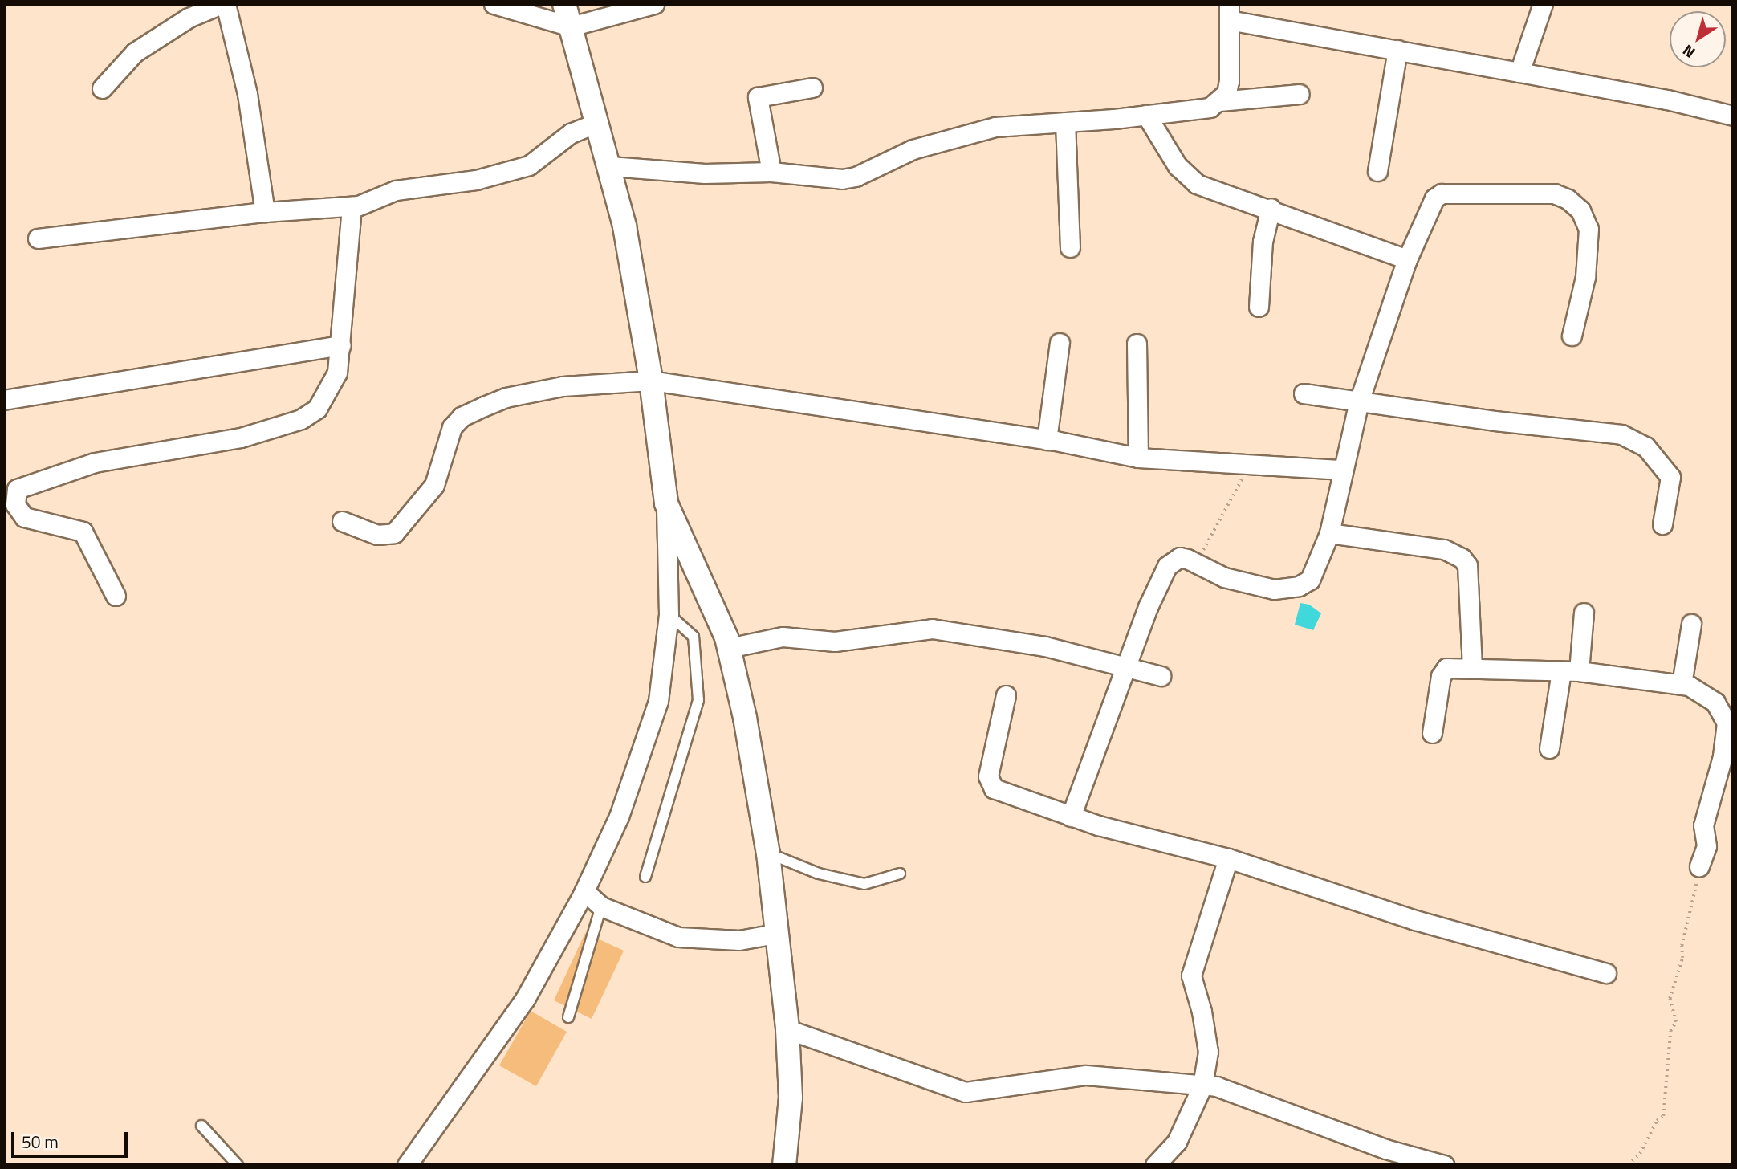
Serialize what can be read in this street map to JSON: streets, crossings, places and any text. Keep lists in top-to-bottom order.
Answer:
{
  "scale_bar": "50 m",
  "north": "bottom left"
}
